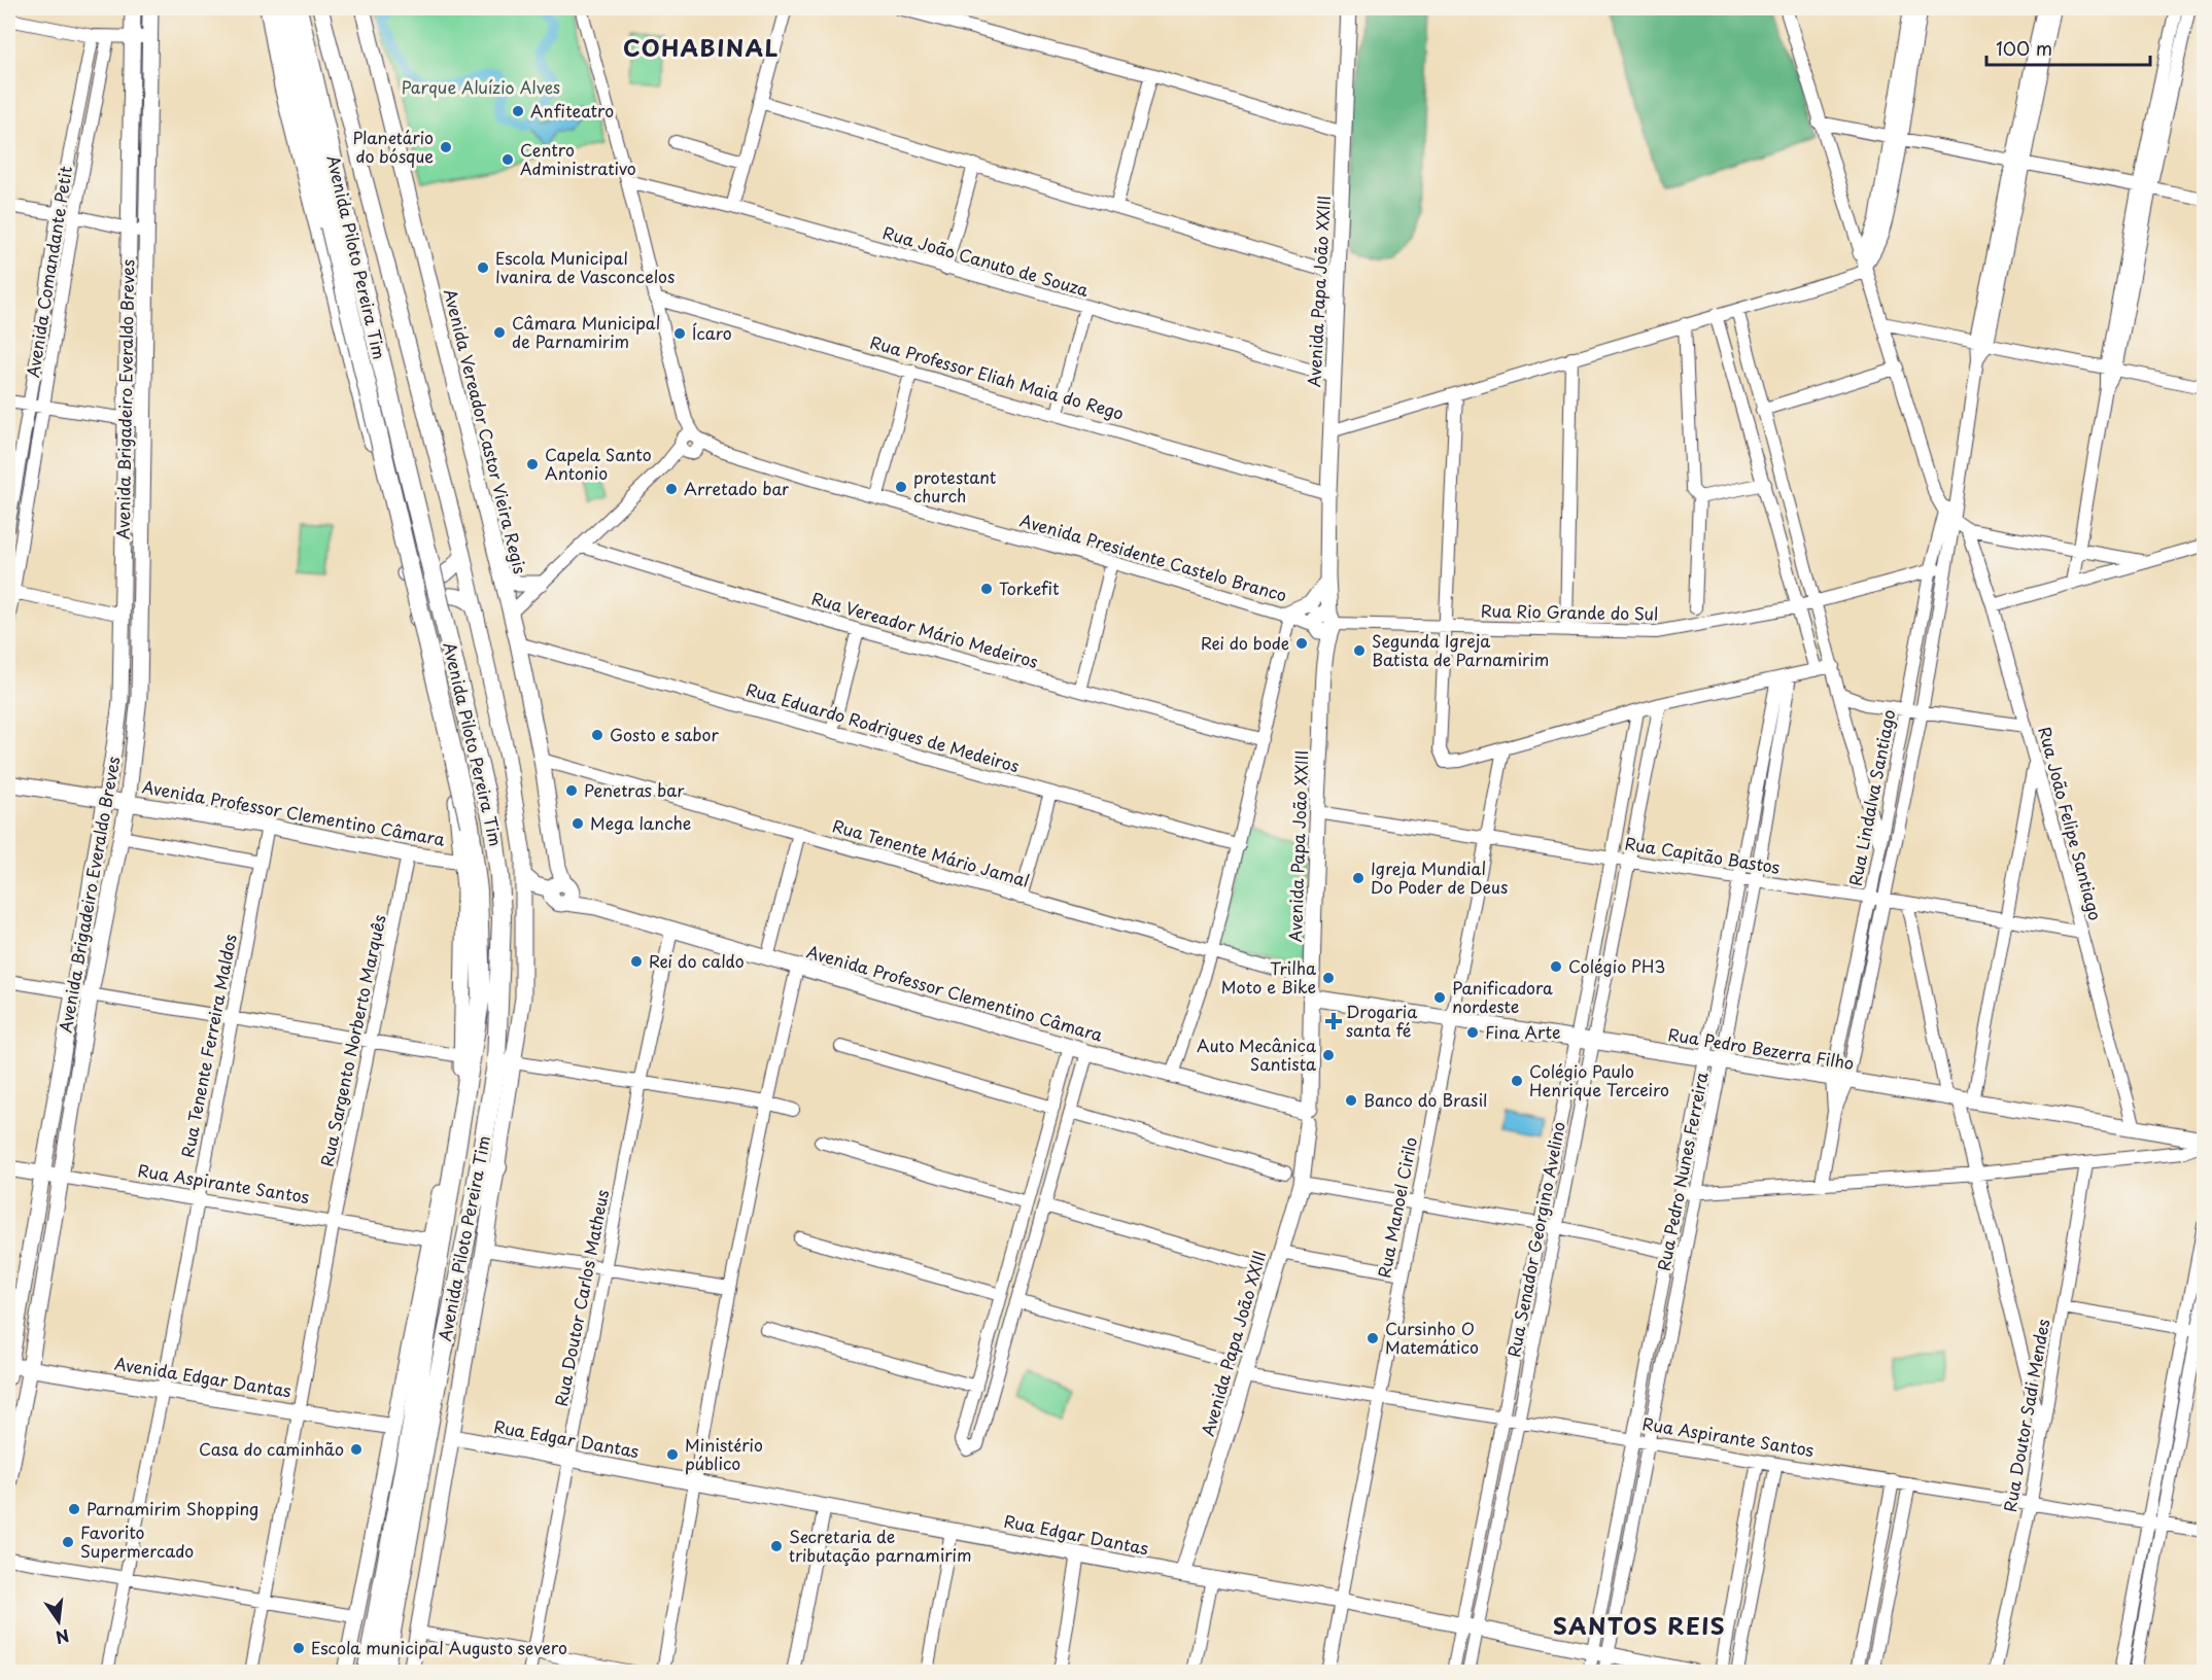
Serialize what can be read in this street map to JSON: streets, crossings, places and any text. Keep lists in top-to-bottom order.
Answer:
{
  "streets": {
    "highway": ["Avenida Piloto Pereira Tim"],
    "main road": [
      "Avenida Papa João XXIII",
      "Avenida Brigadeiro Everaldo Breves",
      "Avenida Vereador Castor Vieira Regis",
      "Avenida Professor Clementino Câmara",
      "Rua Pedro Bezerra Filho",
      "Rua Aspirante Santos",
      "Avenida Edgar Dantas",
      "Rua Edgar Dantas"
    ],
    "street": [
      "Rua João Canuto de Souza",
      "Avenida Comandante Petit",
      "Rua Professor Eliah Maia do Rego",
      "Avenida Presidente Castelo Branco",
      "Rua Rio Grande do Sul",
      "Rua Vereador Mário Medeiros",
      "Rua Eduardo Rodrigues de Medeiros",
      "Rua Lindalva Santiago",
      "Rua João Felipe Santiago",
      "Rua Tenente Mário Jamal",
      "Rua Capitão Bastos",
      "Rua Sargento Norberto Marquês",
      "Rua Tenente Ferreira Maldos",
      "Rua Pedro Nunes Ferreira",
      "Rua Manoel Cirilo",
      "Rua Senador Georgino Avelino",
      "Rua Doutor Carlos Matheus",
      "Rua Doutor Sadi Mendes"
    ]
  },
  "crossings": [
    ["Rua João Canuto de Souza", "Avenida Papa João XXIII"],
    ["Avenida Papa João XXIII", "Rua Professor Eliah Maia do Rego"],
    ["Avenida Papa João XXIII", "Avenida Presidente Castelo Branco"],
    ["Avenida Papa João XXIII", "Rua Rio Grande do Sul"],
    ["Avenida Papa João XXIII", "Avenida Professor Clementino Câmara"],
    ["Avenida Papa João XXIII", "Rua Tenente Mário Jamal"],
    ["Avenida Papa João XXIII", "Rua Capitão Bastos"],
    ["Avenida Papa João XXIII", "Rua Pedro Bezerra Filho"],
    ["Avenida Papa João XXIII", "Rua Aspirante Santos"],
    ["Avenida Papa João XXIII", "Rua Edgar Dantas"],
    ["Avenida Brigadeiro Everaldo Breves", "Avenida Professor Clementino Câmara"],
    ["Avenida Brigadeiro Everaldo Breves", "Rua Aspirante Santos"],
    ["Avenida Brigadeiro Everaldo Breves", "Avenida Edgar Dantas"],
    ["Avenida Vereador Castor Vieira Regis", "Rua Eduardo Rodrigues de Medeiros"],
    ["Avenida Vereador Castor Vieira Regis", "Avenida Professor Clementino Câmara"],
    ["Avenida Vereador Castor Vieira Regis", "Rua Tenente Mário Jamal"],
    ["Avenida Presidente Castelo Branco", "Rua Rio Grande do Sul"],
    ["Rua Rio Grande do Sul", "Rua Lindalva Santiago"],
    ["Rua Lindalva Santiago", "Rua Capitão Bastos"],
    ["Rua Lindalva Santiago", "Rua Pedro Bezerra Filho"],
    ["Avenida Professor Clementino Câmara", "Rua Sargento Norberto Marquês"],
    ["Avenida Professor Clementino Câmara", "Rua Tenente Ferreira Maldos"],
    ["Avenida Professor Clementino Câmara", "Rua Doutor Carlos Matheus"],
    ["Rua João Felipe Santiago", "Rua Capitão Bastos"],
    ["Rua João Felipe Santiago", "Rua Pedro Bezerra Filho"],
    ["Rua Capitão Bastos", "Rua Pedro Nunes Ferreira"],
    ["Rua Capitão Bastos", "Rua Manoel Cirilo"],
    ["Rua Capitão Bastos", "Rua Senador Georgino Avelino"],
    ["Rua Sargento Norberto Marquês", "Rua Aspirante Santos"],
    ["Rua Sargento Norberto Marquês", "Avenida Edgar Dantas"],
    ["Rua Tenente Ferreira Maldos", "Rua Aspirante Santos"],
    ["Rua Tenente Ferreira Maldos", "Avenida Edgar Dantas"],
    ["Rua Pedro Bezerra Filho", "Rua Pedro Nunes Ferreira"],
    ["Rua Pedro Bezerra Filho", "Rua Manoel Cirilo"],
    ["Rua Pedro Bezerra Filho", "Rua Senador Georgino Avelino"],
    ["Rua Pedro Nunes Ferreira", "Rua Aspirante Santos"],
    ["Rua Pedro Nunes Ferreira", "Rua Edgar Dantas"],
    ["Rua Aspirante Santos", "Rua Manoel Cirilo"],
    ["Rua Aspirante Santos", "Rua Senador Georgino Avelino"],
    ["Rua Aspirante Santos", "Rua Doutor Sadi Mendes"],
    ["Rua Manoel Cirilo", "Rua Edgar Dantas"],
    ["Rua Senador Georgino Avelino", "Rua Edgar Dantas"],
    ["Rua Doutor Carlos Matheus", "Rua Edgar Dantas"]
  ],
  "districts": ["COHABINAL", "SANTOS REIS"],
  "parks": ["Parque Aluízio Alves"],
  "places": {
    "other": [
      "Anfiteatro",
      "Planetário do bósque",
      "Centro Administrativo",
      "Escola Municipal Ivanira de Vasconcelos",
      "Câmara Municipal de Parnamirim",
      "Ícaro",
      "Capela Santo Antonio",
      "protestant church",
      "Arretado bar",
      "Torkefit",
      "Rei do bode",
      "Segunda Igreja Batista de Parnamirim",
      "Gosto e sabor",
      "Penetras bar",
      "Mega lanche",
      "Igreja Mundial Do Poder de Deus",
      "Rei do caldo",
      "Colégio PH3",
      "Trilha Moto e Bike",
      "Panificadora nordeste",
      "Fina Arte",
      "Auto Mecânica Santista",
      "Colégio Paulo Henrique Terceiro",
      "Banco do Brasil",
      "Cursinho O Matemático",
      "Casa do caminhão",
      "Ministério público",
      "Parnamirim Shopping",
      "Favorito Supermercado",
      "Secretaria de tributação parnamirim",
      "Escola municipal Augusto severo"
    ],
    "health": ["Drogaria santa fé"]
  },
  "scale_bar": "100 m",
  "north": "bottom"
}
